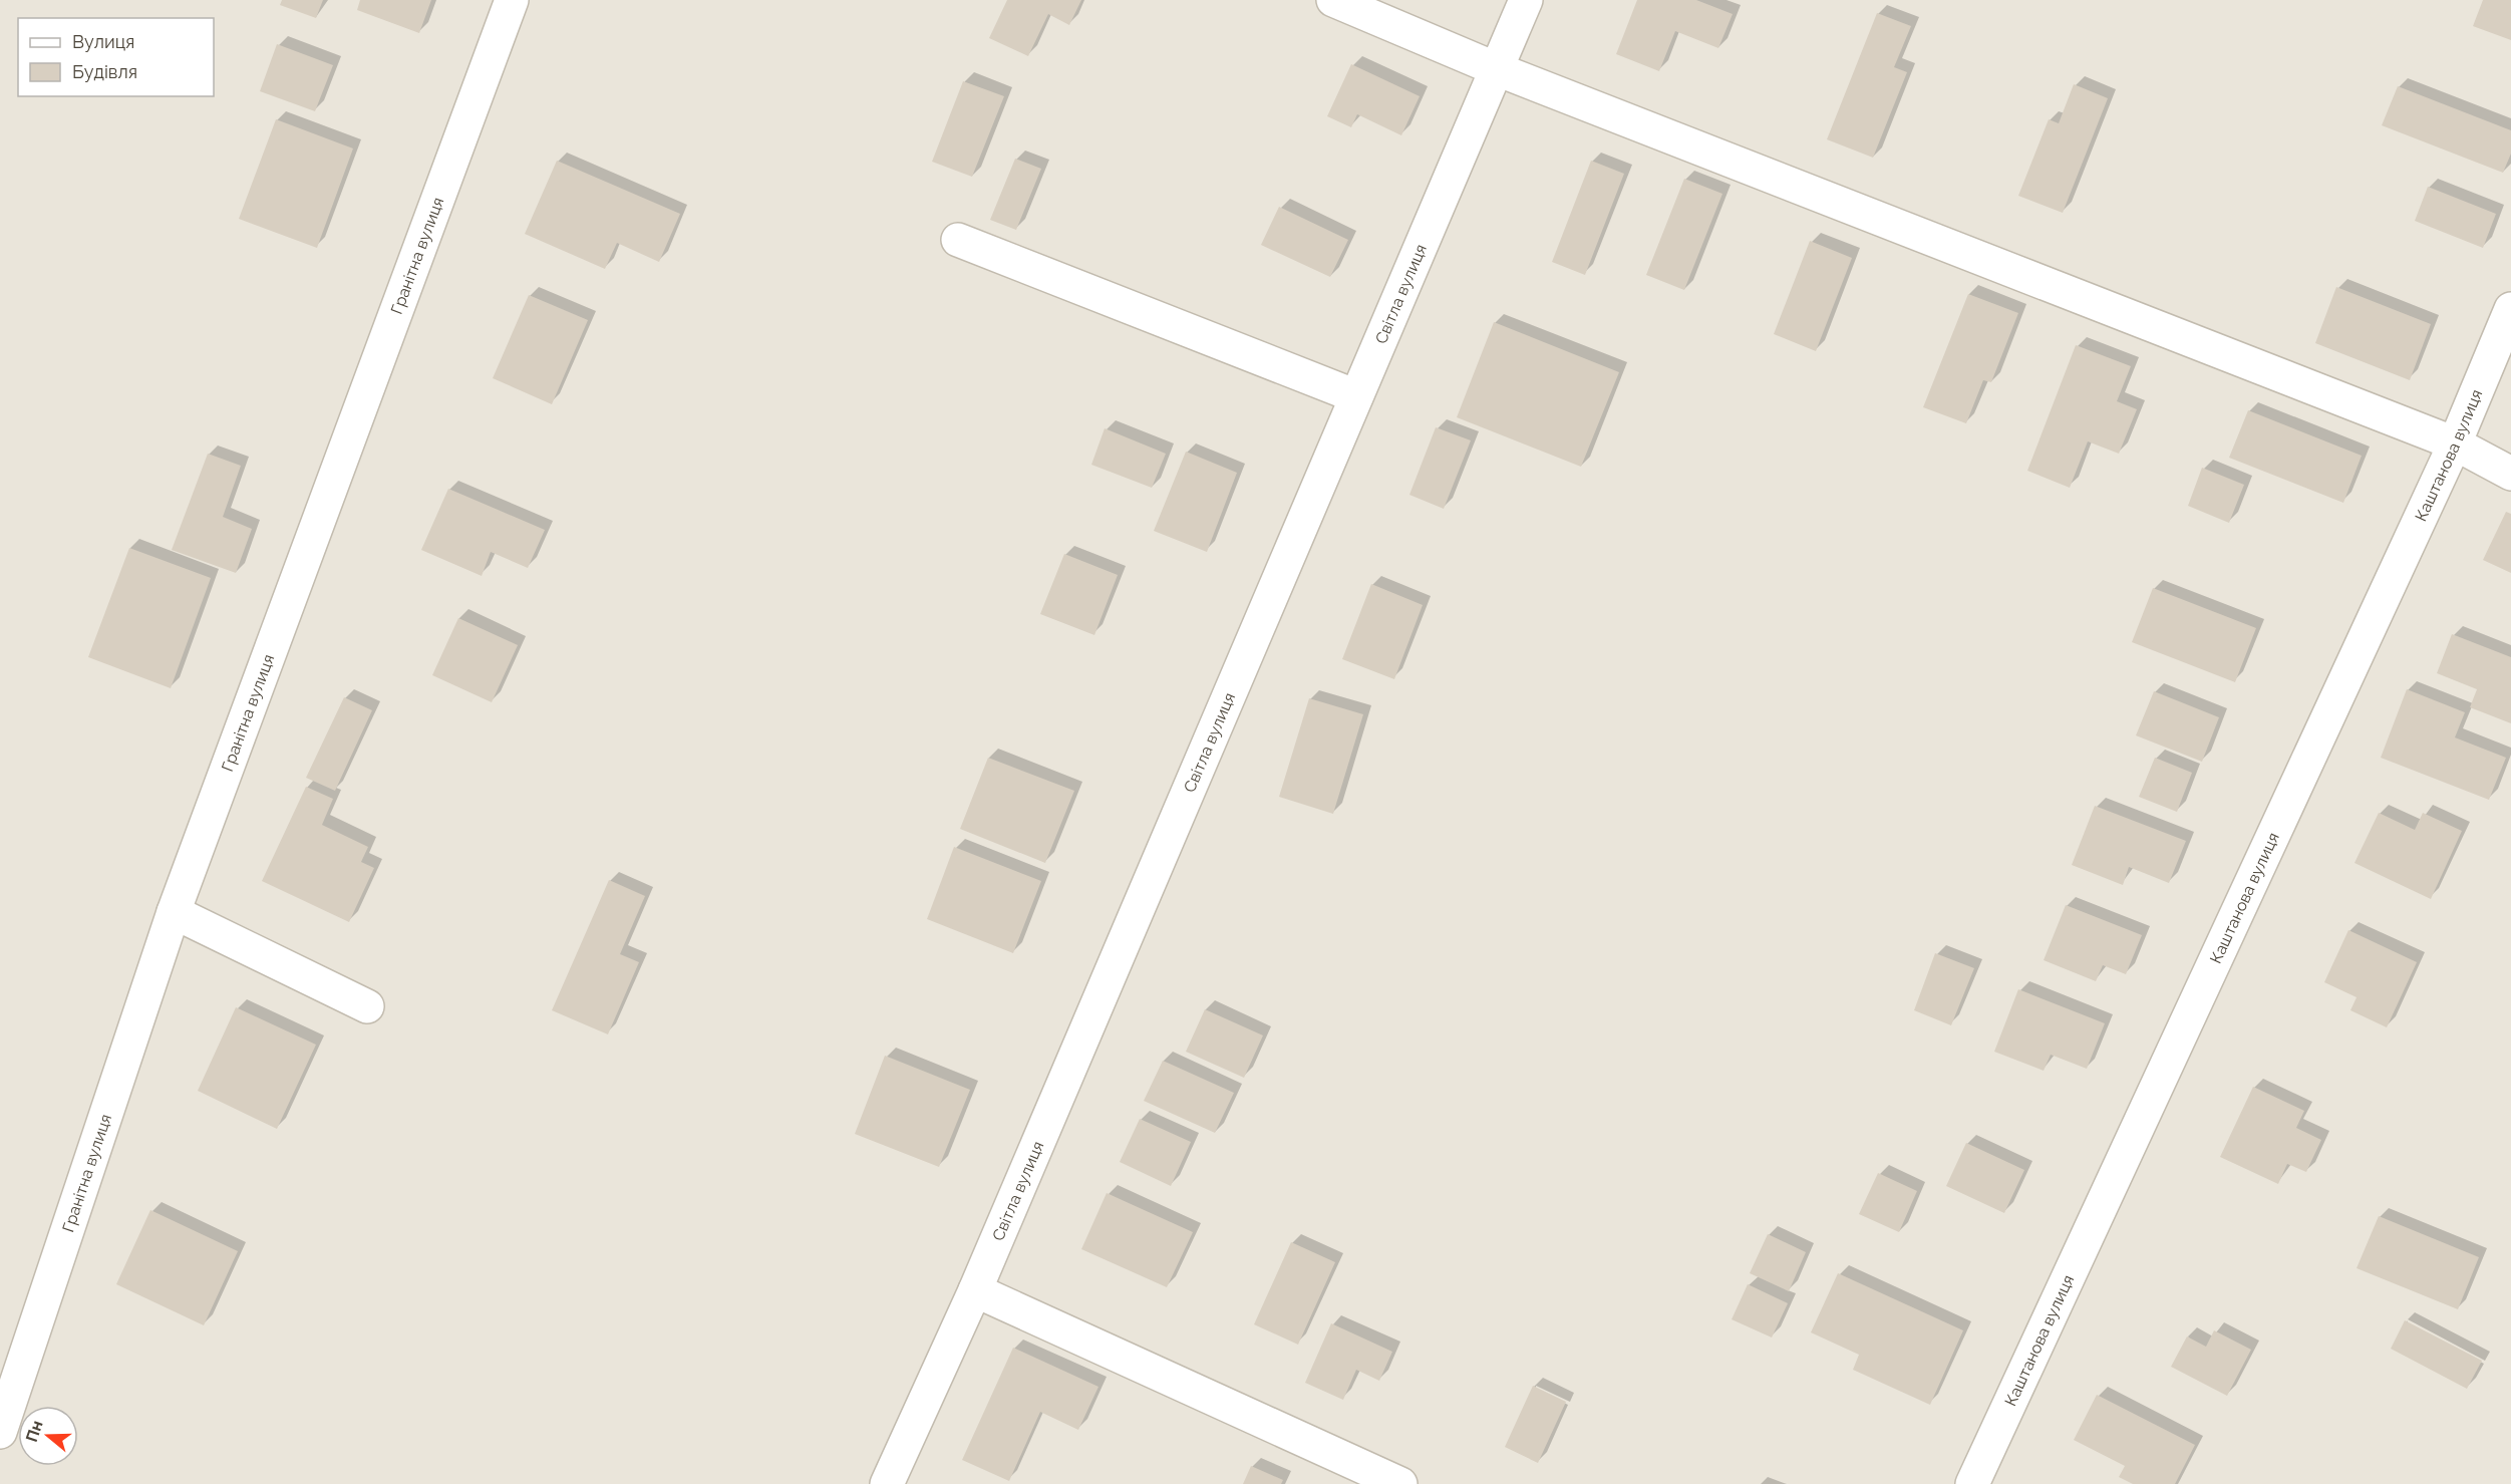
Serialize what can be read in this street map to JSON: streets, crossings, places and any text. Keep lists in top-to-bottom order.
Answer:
{
  "streets": {
    "street": ["Гранітна вулиця", "Світла вулиця", "Каштанова вулиця"]
  },
  "legend": ["Вулиця", "Будівля"],
  "north": "left"
}
